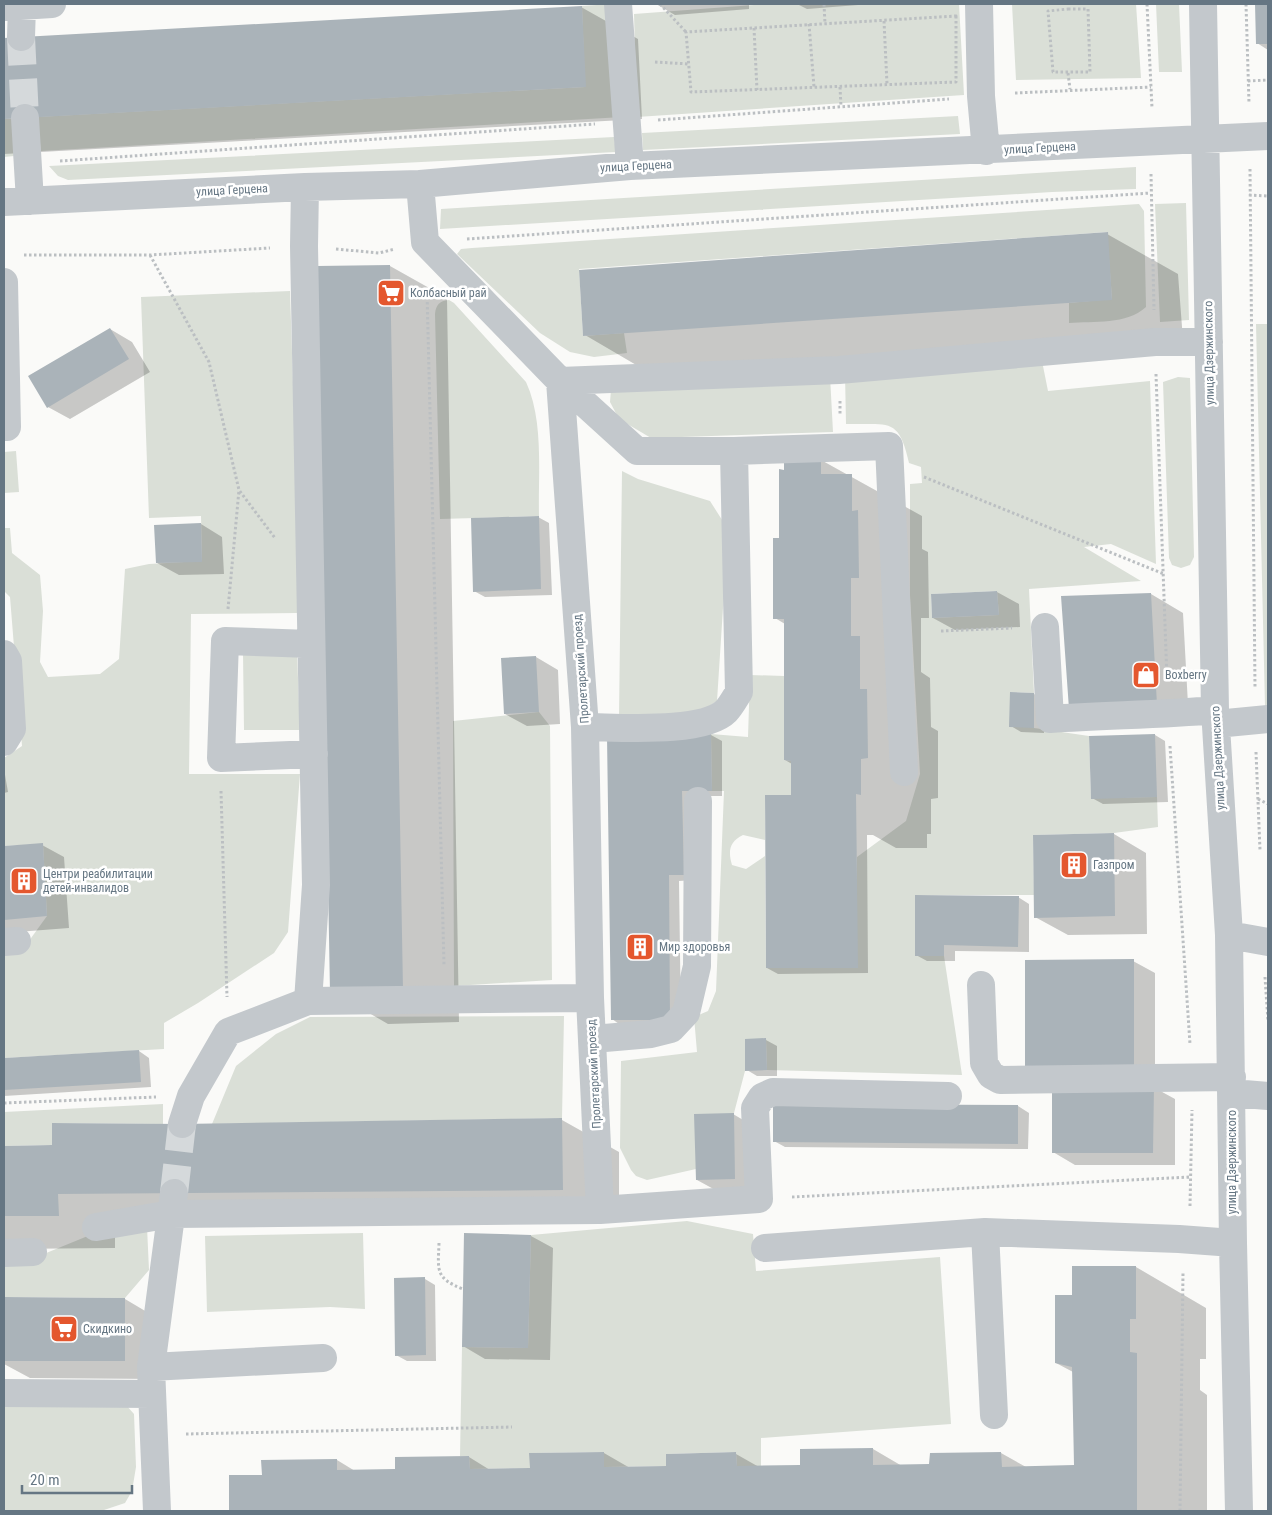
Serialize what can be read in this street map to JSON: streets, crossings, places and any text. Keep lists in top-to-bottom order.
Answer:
{
  "streets": {
    "street": ["улица Герцена", "улица Дзержинского", "Пролетарский проезд"]
  },
  "crossings": [
    ["улица Герцена", "улица Дзержинского"]
  ],
  "places": {
    "supermarket": ["Колбасный рай", "Скидкино"],
    "shop": ["Boxberry"],
    "building": ["Газпром", "Центри реабилитации детей-инвалидов", "Мир здоровья"]
  },
  "scale_bar": "20 m"
}
